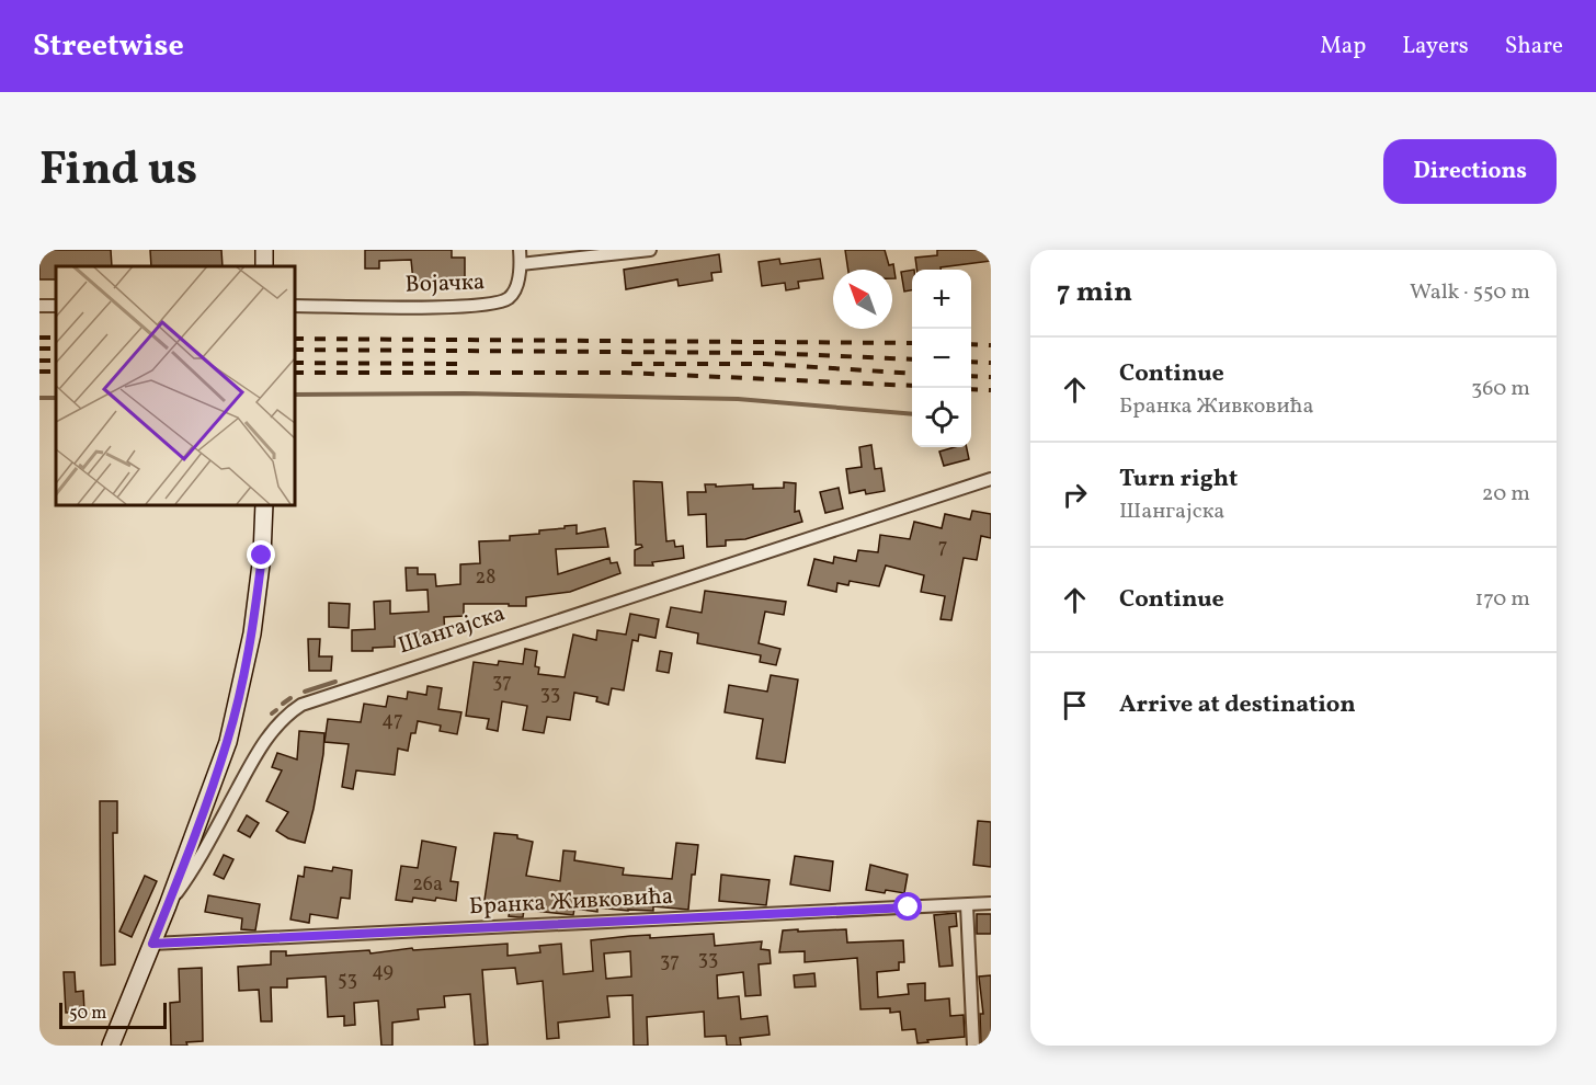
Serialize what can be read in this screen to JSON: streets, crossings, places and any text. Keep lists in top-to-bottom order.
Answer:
{
  "streets": {
    "main road": ["Шангајска"],
    "street": ["Војачка", "Бранка Живковића"]
  },
  "crossings": [
    ["Шангајска", "Бранка Живковића"]
  ],
  "house_numbers": [
    "7",
    "28",
    "37",
    "33",
    "47",
    "26a",
    "33",
    "37",
    "49",
    "53"
  ],
  "scale_bar": "50 m",
  "north": "top left",
  "page": {
    "header": "Streetwise",
    "nav": ["Map", "Layers", "Share"],
    "title": "Find us",
    "buttons": "Directions",
    "heading": ["7 min", "Walk · 550 m"],
    "map_buttons": ["+", "−"],
    "list": [
      ["Continue", "Бранка Живковића", "360 m"],
      ["Turn right", "Шангајска", "20 m"],
      ["Continue", "170 m"],
      "Arrive at destination"
    ],
    "scale": "50 m"
  }
}
